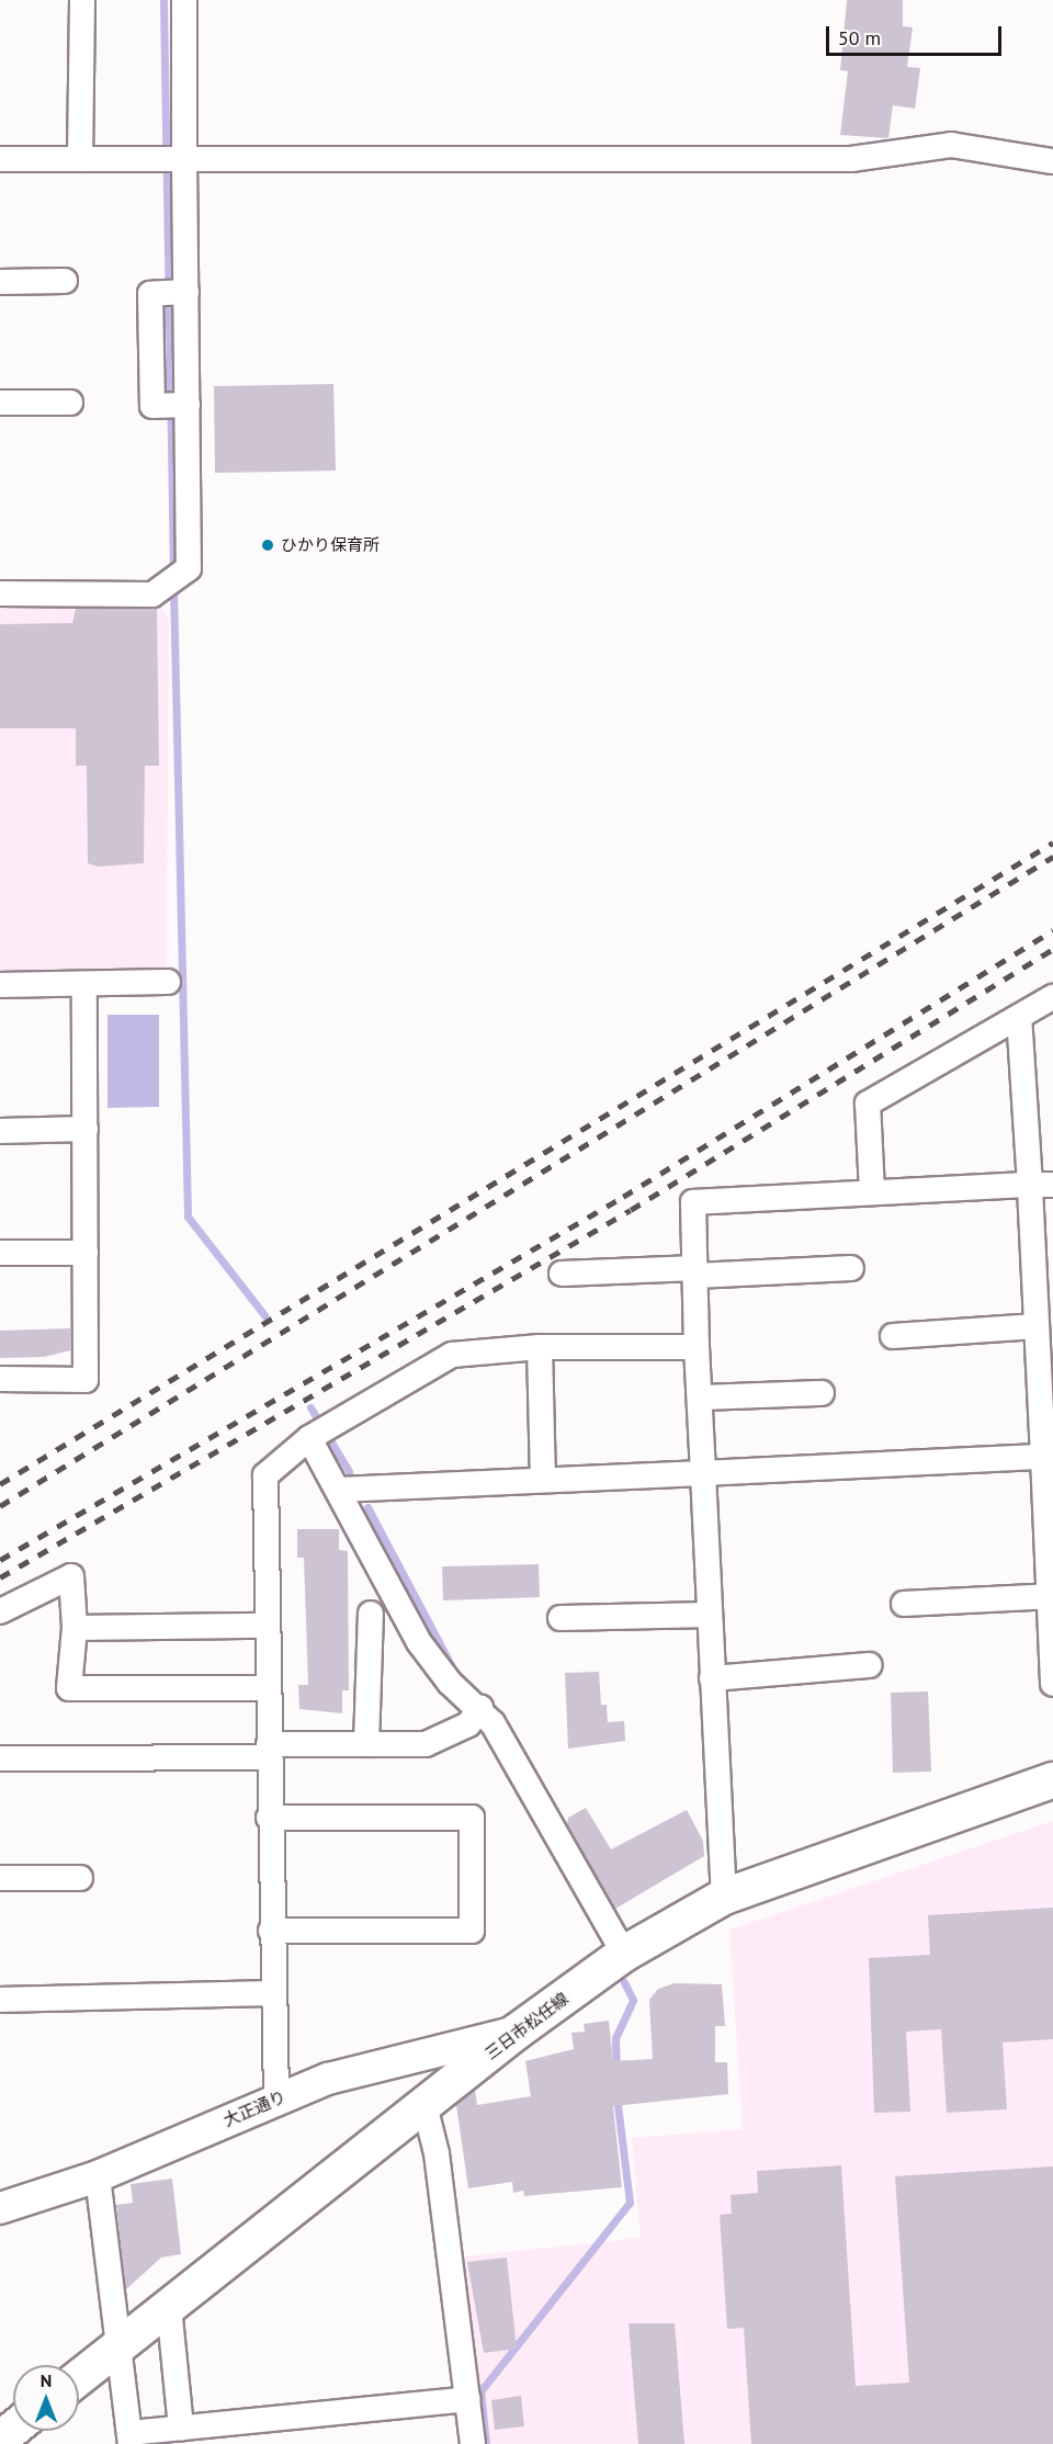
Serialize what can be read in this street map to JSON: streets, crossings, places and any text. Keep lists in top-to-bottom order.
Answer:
{
  "streets": {
    "main road": ["三日市松任線"],
    "street": ["大正通り"]
  },
  "crossings": [
    ["三日市松任線", "大正通り"]
  ],
  "places": ["ひかり保育所"],
  "scale_bar": "50 m",
  "north": "top"
}
